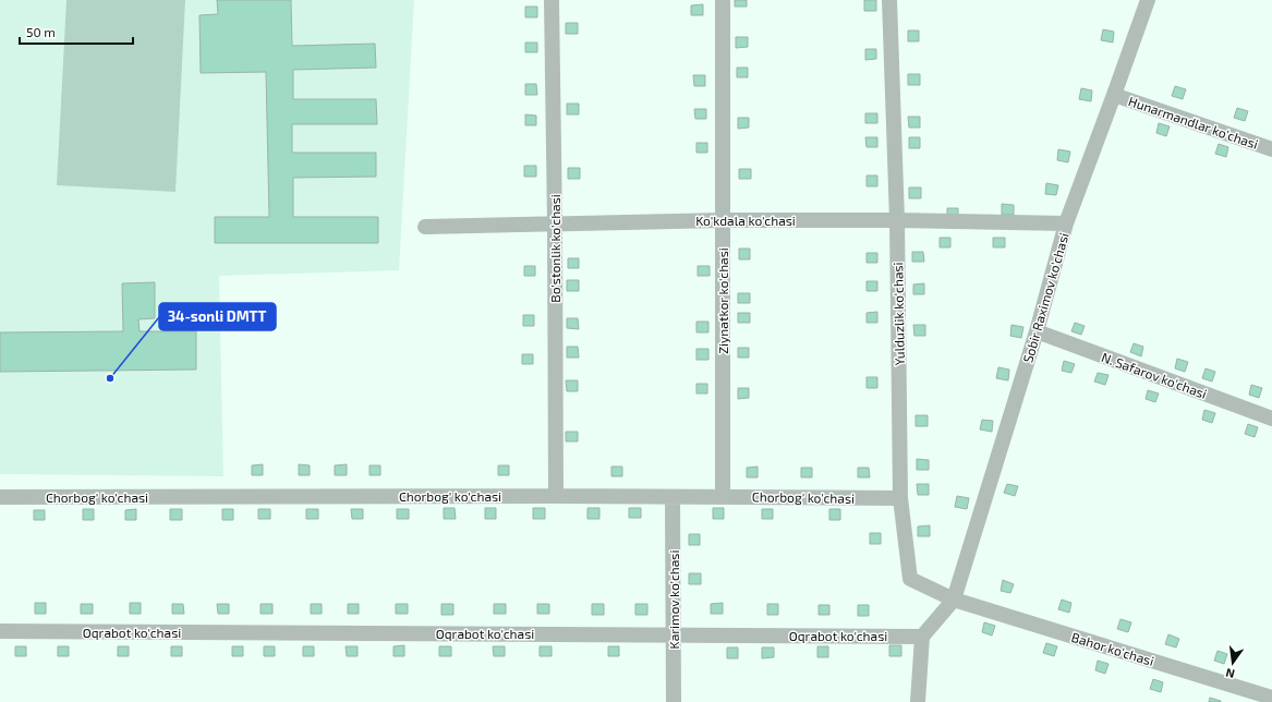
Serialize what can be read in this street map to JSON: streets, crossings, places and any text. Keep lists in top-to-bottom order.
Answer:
{
  "streets": {
    "street": [
      "Hunarmandlar ko'chasi",
      "Ko'kdala ko'chasi",
      "Bo'stonlik ko'chasi",
      "Sobir Raximov ko'chasi",
      "Ziynatkor ko'chasi",
      "Yulduzlik ko'chasi",
      "N. Safarov ko'chasi",
      "Chorbog' ko'chasi",
      "Karimov ko'chasi",
      "Oqrabot ko'chasi",
      "Bahor ko'chasi"
    ]
  },
  "crossings": [
    ["Hunarmandlar ko'chasi", "Sobir Raximov ko'chasi"],
    ["Ko'kdala ko'chasi", "Bo'stonlik ko'chasi"],
    ["Ko'kdala ko'chasi", "Sobir Raximov ko'chasi"],
    ["Ko'kdala ko'chasi", "Ziynatkor ko'chasi"],
    ["Ko'kdala ko'chasi", "Yulduzlik ko'chasi"],
    ["Bo'stonlik ko'chasi", "Chorbog' ko'chasi"],
    ["Sobir Raximov ko'chasi", "Yulduzlik ko'chasi"],
    ["Sobir Raximov ko'chasi", "N. Safarov ko'chasi"],
    ["Sobir Raximov ko'chasi", "Bahor ko'chasi"],
    ["Ziynatkor ko'chasi", "Chorbog' ko'chasi"],
    ["Yulduzlik ko'chasi", "Chorbog' ko'chasi"],
    ["Yulduzlik ko'chasi", "Bahor ko'chasi"],
    ["Chorbog' ko'chasi", "Karimov ko'chasi"],
    ["Karimov ko'chasi", "Oqrabot ko'chasi"]
  ],
  "places": ["34-sonli DMTT"],
  "scale_bar": "50 m",
  "north": "bottom"
}
